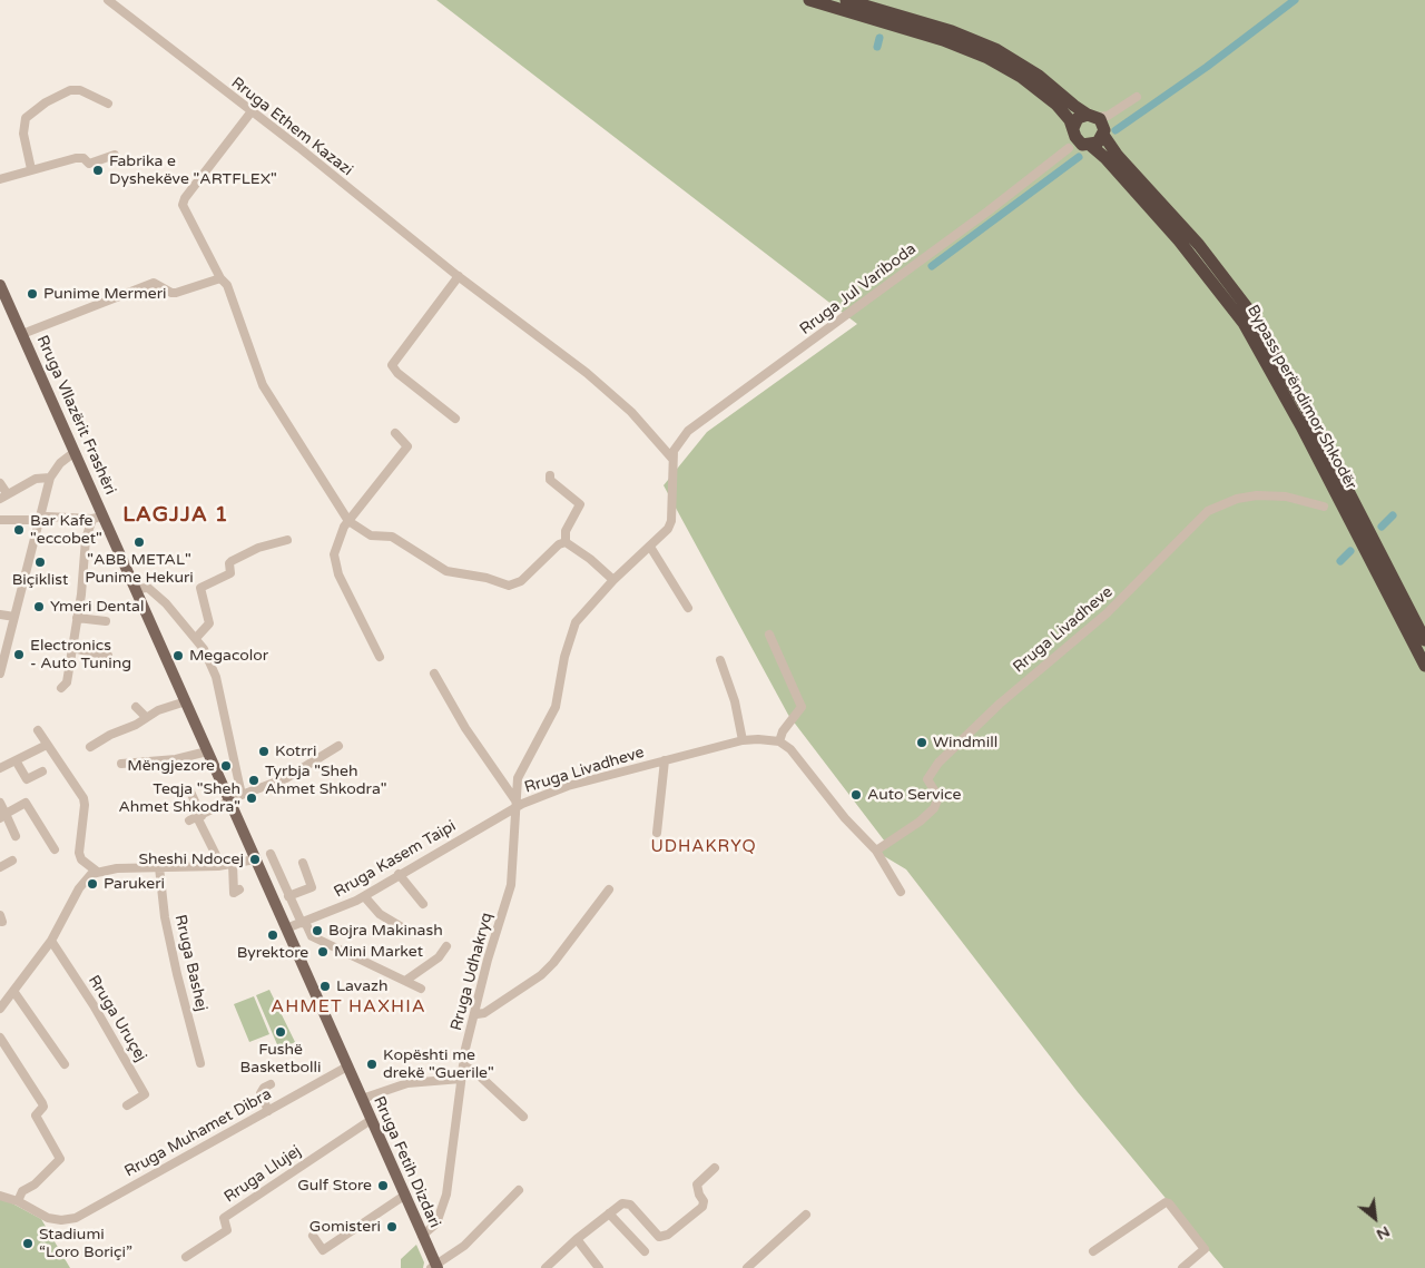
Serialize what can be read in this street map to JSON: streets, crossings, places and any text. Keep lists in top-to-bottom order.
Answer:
{
  "streets": {
    "highway": ["Bypass perëndimor Shkodër"],
    "main road": ["Rruga Vllazërit Frashëri", "Rruga Fetih Dizdari"],
    "street": [
      "Rruga Ethem Kazazi",
      "Rruga Jul Variboda",
      "Rruga Livadheve",
      "Rruga Kasem Taipi",
      "Rruga Bashej",
      "Rruga Udhakryq",
      "Rruga Uruçej",
      "Rruga Muhamet Dibra",
      "Rruga Llujej"
    ]
  },
  "crossings": [
    ["Rruga Ethem Kazazi", "Rruga Jul Variboda"],
    ["Rruga Ethem Kazazi", "Rruga Udhakryq"],
    ["Rruga Jul Variboda", "Bypass perëndimor Shkodër"],
    ["Rruga Jul Variboda", "Rruga Udhakryq"],
    ["Rruga Vllazërit Frashëri", "Rruga Fetih Dizdari"],
    ["Rruga Livadheve", "Rruga Kasem Taipi"],
    ["Rruga Livadheve", "Rruga Udhakryq"],
    ["Rruga Kasem Taipi", "Rruga Udhakryq"],
    ["Rruga Kasem Taipi", "Rruga Fetih Dizdari"],
    ["Rruga Udhakryq", "Rruga Fetih Dizdari"],
    ["Rruga Muhamet Dibra", "Rruga Fetih Dizdari"],
    ["Rruga Fetih Dizdari", "Rruga Llujej"]
  ],
  "districts": ["LAGJJA 1", "UDHAKRYQ", "AHMET HAXHIA"],
  "places": [
    "Fabrika e Dyshekëve \"ARTFLEX\"",
    "Punime Mermeri",
    "Bar Kafe \"eccobet\"",
    "\"ABB METAL\" Punime Hekuri",
    "Biçiklist",
    "Ymeri Dental",
    "Electronics - Auto Tuning",
    "Megacolor",
    "Windmill",
    "Kotrri",
    "Mëngjezore",
    "Tyrbja \"Sheh Ahmet Shkodra\"",
    "Auto Service",
    "Teqja \"Sheh Ahmet Shkodra\"",
    "Sheshi Ndocej",
    "Parukeri",
    "Bojra Makinash",
    "Byrektore",
    "Mini Market",
    "Lavazh",
    "Fushë Basketbolli",
    "Kopështi me drekë \"Guerile\"",
    "Gulf Store",
    "Gomisteri",
    "Stadiumi “Loro Boriçi”"
  ],
  "north": "bottom right"
}
